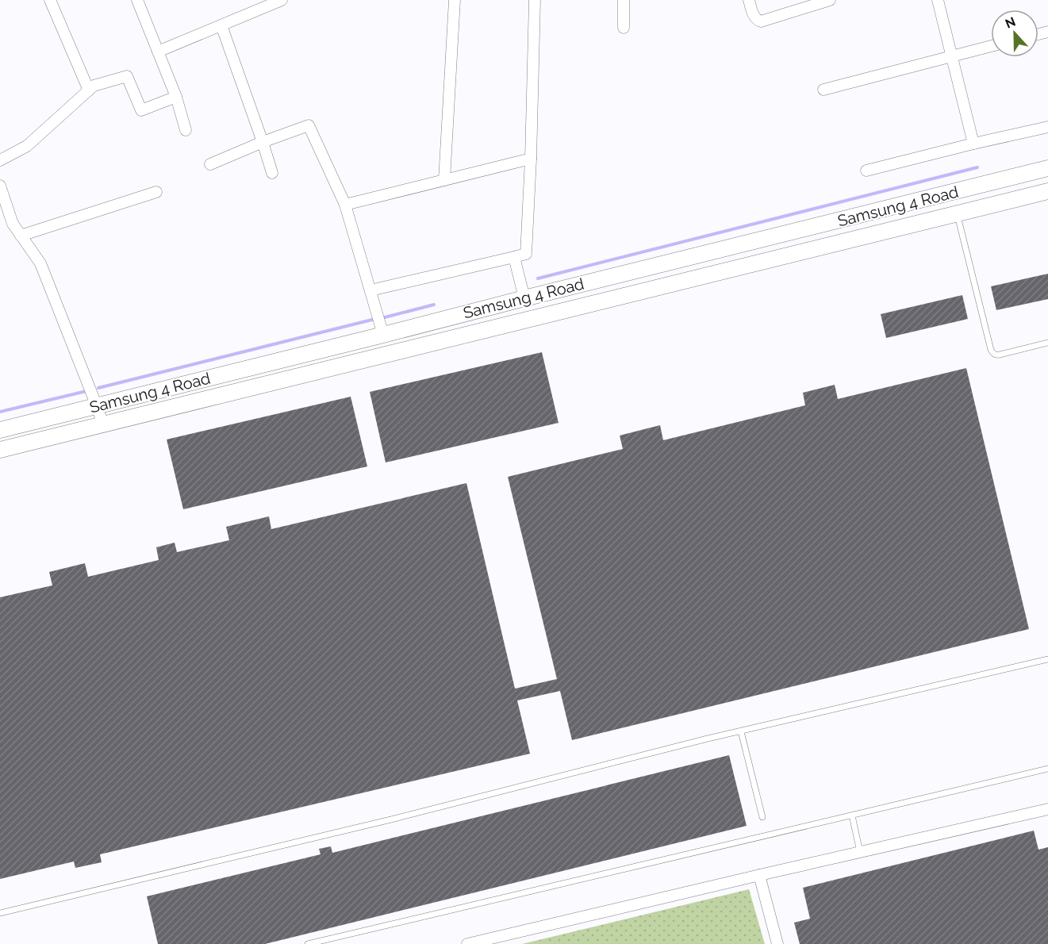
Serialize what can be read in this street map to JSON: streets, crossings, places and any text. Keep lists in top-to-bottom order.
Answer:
{
  "streets": {
    "main road": ["Samsung 4 Road"]
  },
  "north": "top"
}
